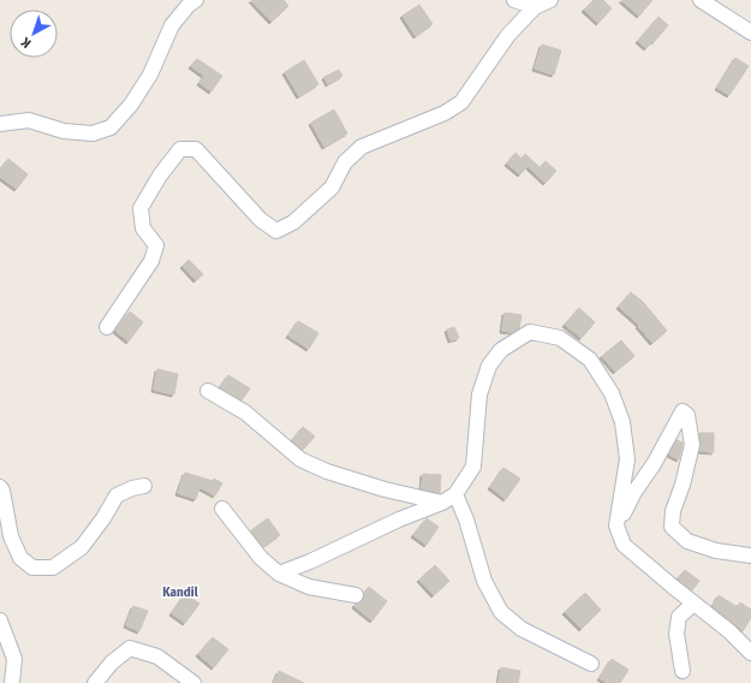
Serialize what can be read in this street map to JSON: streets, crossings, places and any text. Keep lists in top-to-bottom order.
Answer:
{
  "districts": ["Kandil"],
  "north": "bottom left"
}
